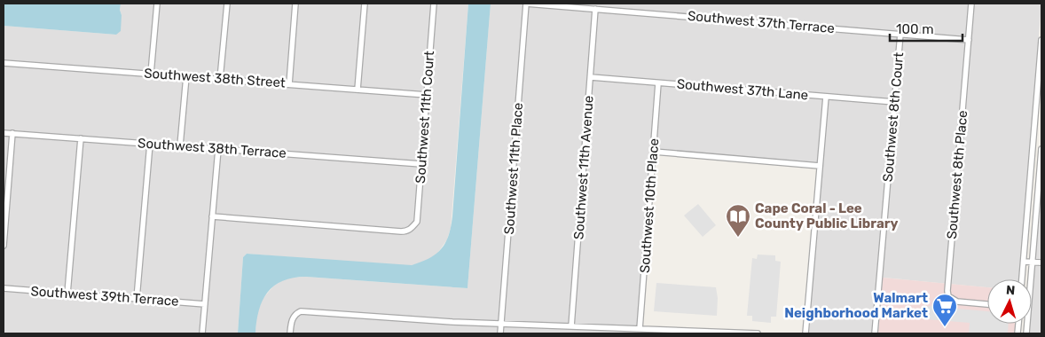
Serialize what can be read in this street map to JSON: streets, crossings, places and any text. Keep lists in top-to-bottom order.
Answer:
{
  "streets": {
    "street": [
      "Southwest 37th Terrace",
      "Southwest 38th Street",
      "Southwest 37th Lane",
      "Southwest 11th Court",
      "Southwest 8th Court",
      "Southwest 38th Terrace",
      "Southwest 11th Avenue",
      "Southwest 11th Place",
      "Southwest 8th Place",
      "Southwest 10th Place",
      "Southwest 39th Terrace"
    ]
  },
  "crossings": [
    ["Southwest 37th Terrace", "Southwest 8th Court"],
    ["Southwest 37th Terrace", "Southwest 11th Avenue"],
    ["Southwest 37th Terrace", "Southwest 11th Place"],
    ["Southwest 37th Terrace", "Southwest 8th Place"],
    ["Southwest 38th Street", "Southwest 11th Court"],
    ["Southwest 37th Lane", "Southwest 8th Court"],
    ["Southwest 37th Lane", "Southwest 11th Avenue"],
    ["Southwest 37th Lane", "Southwest 10th Place"],
    ["Southwest 11th Court", "Southwest 38th Terrace"]
  ],
  "places": {
    "library": ["Cape Coral - Lee County Public Library"],
    "supermarket": ["Walmart Neighborhood Market"]
  },
  "scale_bar": "100 m",
  "north": "top"
}
